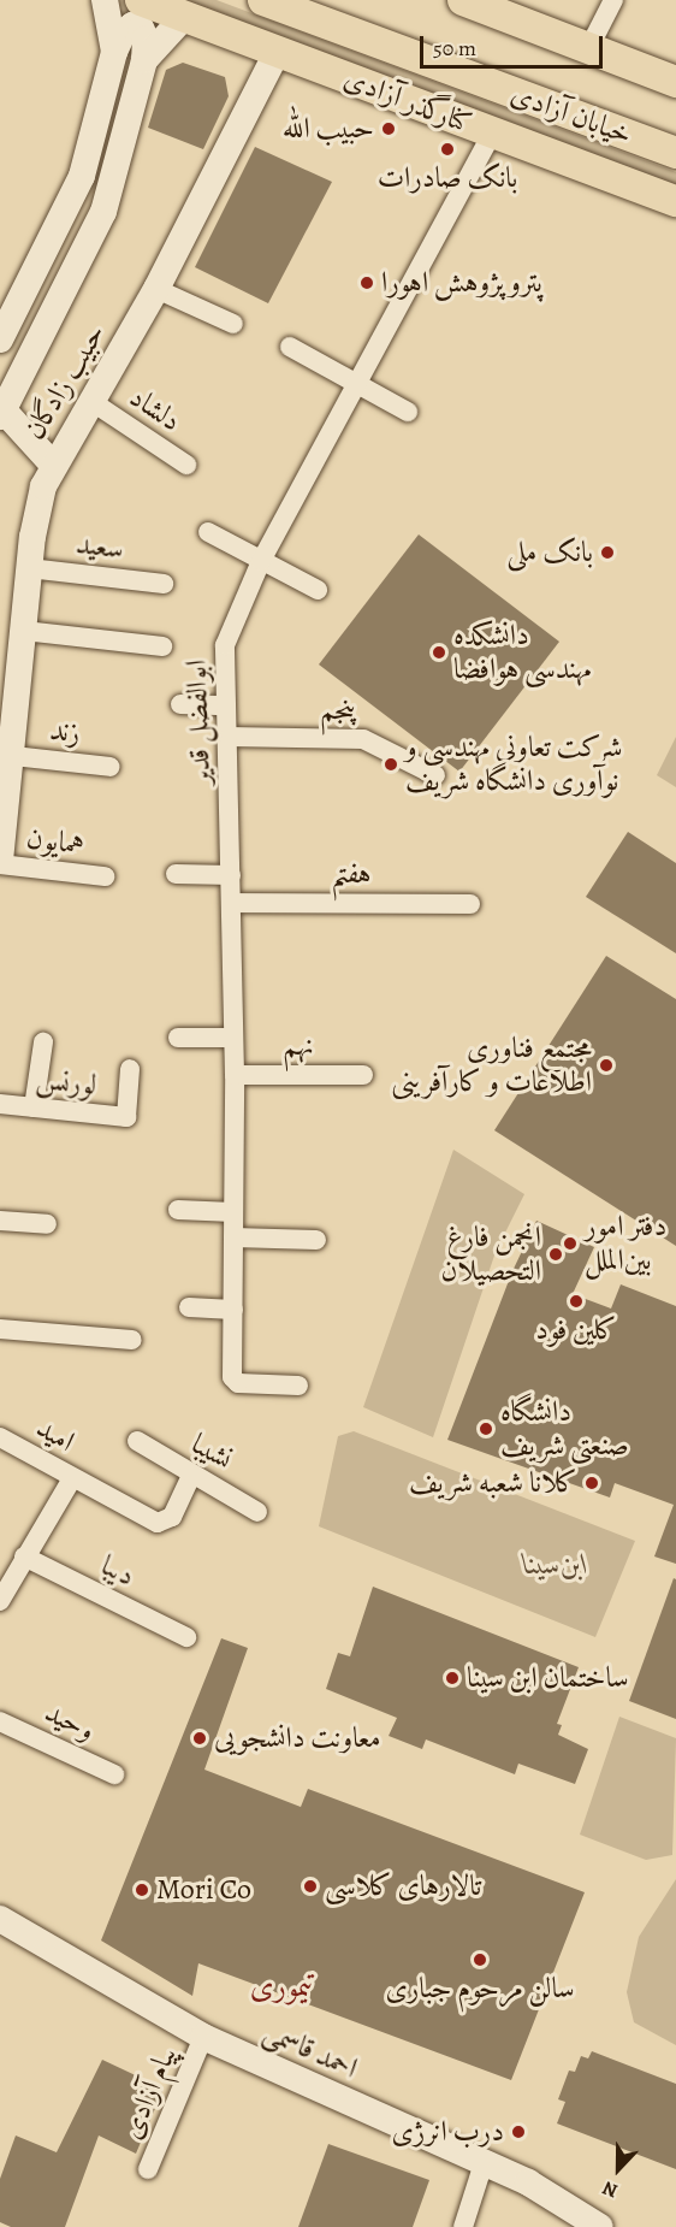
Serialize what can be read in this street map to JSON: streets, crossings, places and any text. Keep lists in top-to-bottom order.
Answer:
{
  "streets": {
    "main road": ["کنارگذر آزادی", "خیابان آزادی"],
    "street": [
      "حبیب زادگان",
      "دلشاد",
      "سعید",
      "پنجم",
      "ابوالفضل قدیر",
      "زند",
      "همایون",
      "هفتم",
      "نهم",
      "لورنس",
      "امید",
      "نشیبا",
      "دیبا",
      "وحید",
      "احمد قاسمی",
      "پیام آزادی"
    ]
  },
  "crossings": [
    ["کنارگذر آزادی", "حبیب زادگان"],
    ["کنارگذر آزادی", "ابوالفضل قدیر"],
    ["حبیب زادگان", "دلشاد"],
    ["حبیب زادگان", "سعید"],
    ["حبیب زادگان", "زند"],
    ["حبیب زادگان", "همایون"],
    ["پنجم", "ابوالفضل قدیر"],
    ["ابوالفضل قدیر", "هفتم"],
    ["ابوالفضل قدیر", "نهم"],
    ["امید", "دیبا"],
    ["احمد قاسمی", "پیام آزادی"]
  ],
  "districts": ["تیموری"],
  "parks": ["ابن‌سینا"],
  "places": [
    "حبیب الله",
    "بانک صادرات",
    "پترو پژوهش اهورا",
    "بانک ملی",
    "دانشکده مهندسی هوافضا",
    "شرکت تعاونی مهندسی و نوآوری دانشگاه شریف",
    "مجتمع فناوری اطلاعات و کارآفرینی",
    "دفتر امور بین‌الملل",
    "انجمن فارغ التحصیلان",
    "کلین فود",
    "دانشگاه صنعتی شریف",
    "کلانا شعبه شریف",
    "ساختمان ابن سینا",
    "معاونت دانشجویی",
    "تالارهای کلاسی",
    "Mori Co",
    "سالن مرحوم جباری",
    "درب انرژی"
  ],
  "scale_bar": "50 m",
  "north": "bottom"
}
